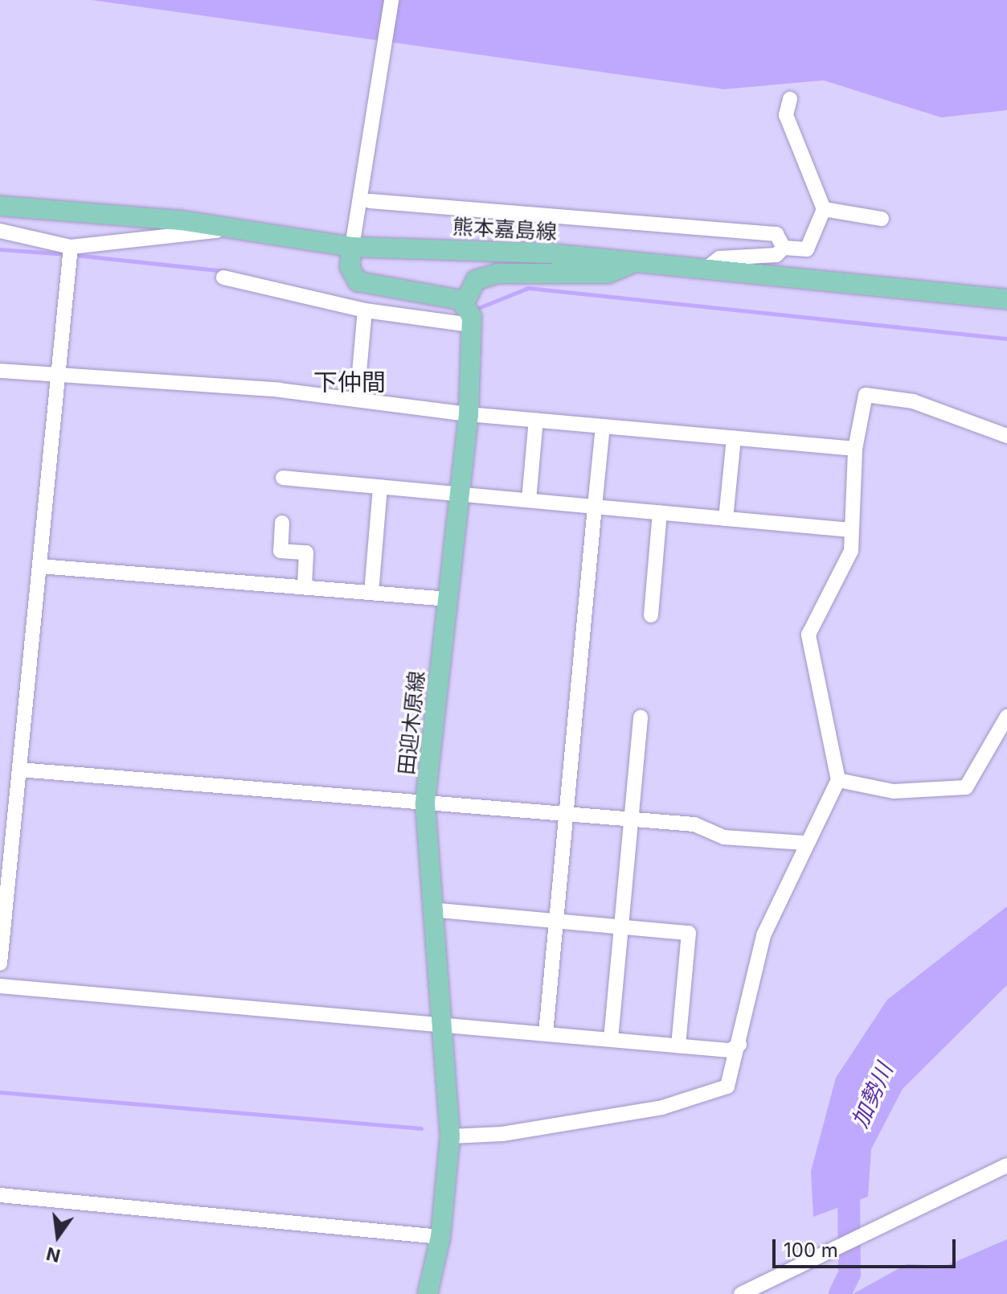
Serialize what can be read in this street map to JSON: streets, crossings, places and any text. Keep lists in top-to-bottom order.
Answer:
{
  "streets": {
    "main road": ["熊本嘉島線", "田迎木原線"]
  },
  "districts": ["下仲間"],
  "water": ["加勢川"],
  "scale_bar": "100 m",
  "north": "bottom"
}
